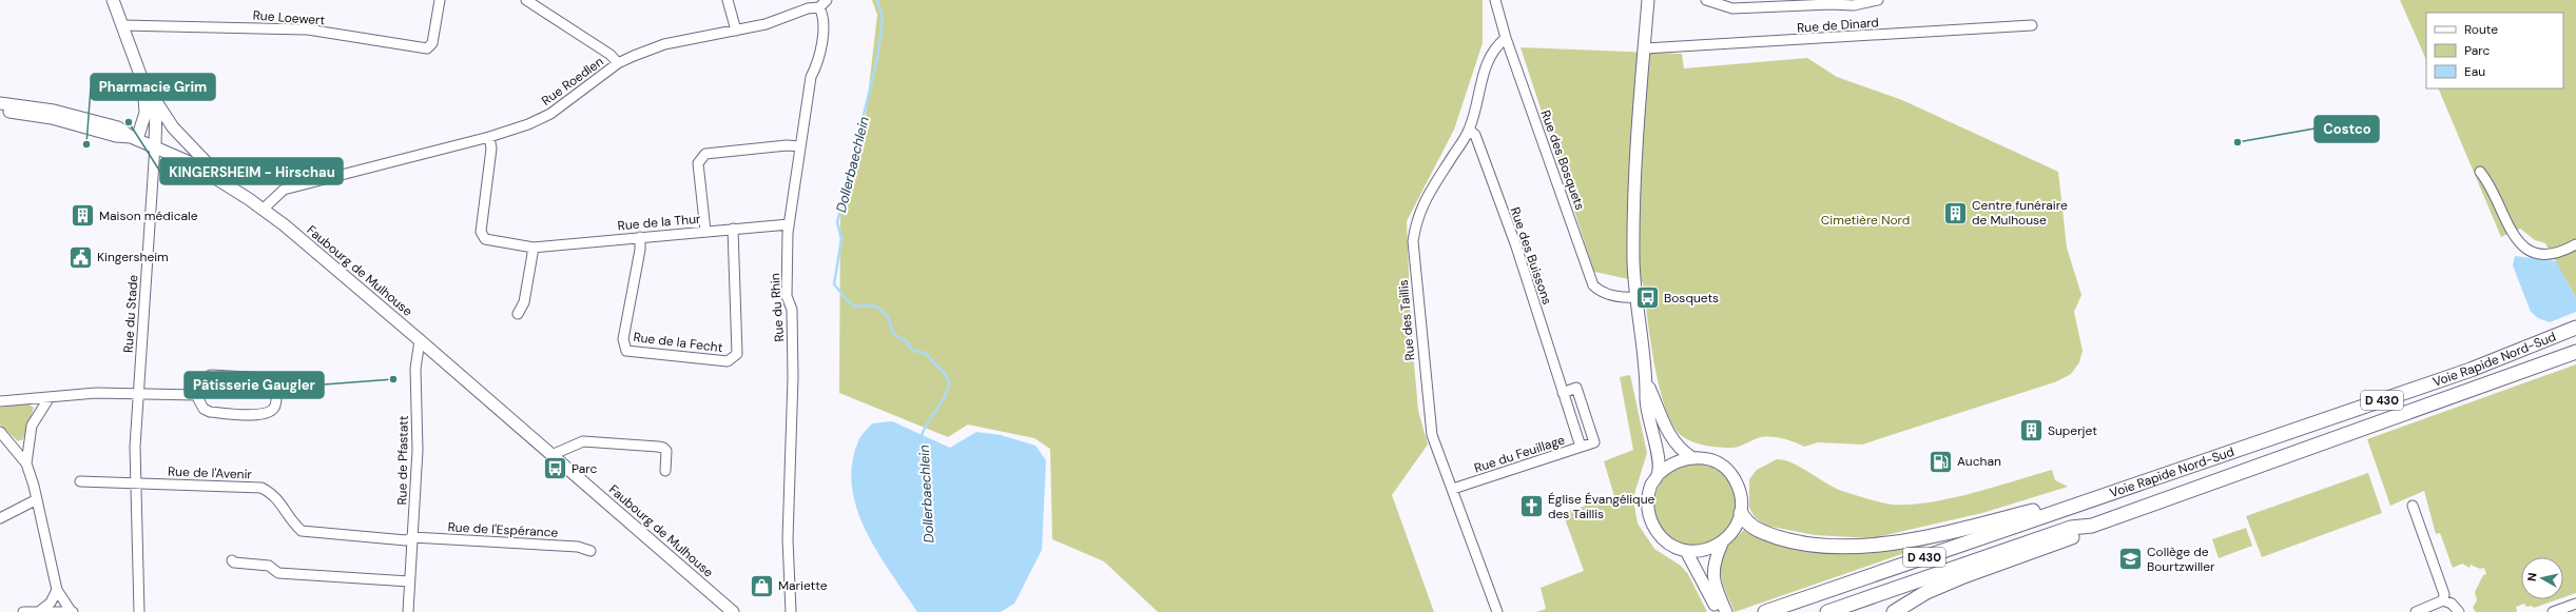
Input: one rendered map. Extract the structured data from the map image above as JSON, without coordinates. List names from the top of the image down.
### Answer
{
  "streets": {
    "highway": ["Voie Rapide Nord-Sud", "D 430"],
    "main road": ["Faubourg de Mulhouse"],
    "street": [
      "Rue Loewert",
      "Rue de Dinard",
      "Rue Roedlen",
      "Rue des Bosquets",
      "Rue de la Thur",
      "Rue des Buissons",
      "Rue du Rhin",
      "Rue du Stade",
      "Rue des Taillis",
      "Rue de la Fecht",
      "Rue du Feuillage",
      "Rue de Pfastatt",
      "Rue de l'Avenir",
      "Rue de l'Espérance"
    ]
  },
  "crossings": [
    ["Rue Roedlen", "Rue de la Thur"],
    ["Rue Roedlen", "Faubourg de Mulhouse"],
    ["Rue Roedlen", "Rue du Rhin"],
    ["Rue des Bosquets", "Rue des Taillis"],
    ["Rue de la Thur", "Rue du Rhin"],
    ["Rue de la Thur", "Rue de la Fecht"],
    ["Rue des Buissons", "Rue des Taillis"],
    ["Rue des Buissons", "Rue du Feuillage"],
    ["Faubourg de Mulhouse", "Rue du Stade"],
    ["Faubourg de Mulhouse", "Rue de Pfastatt"],
    ["Rue du Stade", "Rue de l'Avenir"],
    ["Rue des Taillis", "Rue du Feuillage"],
    ["Rue de Pfastatt", "Rue de l'Avenir"],
    ["Rue de Pfastatt", "Rue de l'Espérance"],
    ["Rue de l'Avenir", "Rue de l'Espérance"]
  ],
  "water": ["Dollerbaechlein"],
  "parks": ["Cimetière Nord"],
  "places": {
    "other": [
      "KINGERSHEIM - Hirschau",
      "Costco",
      "Pharmacie Grim",
      "Pâtisserie Gaugler"
    ],
    "building": ["Centre funéraire de Mulhouse", "Maison médicale", "Superjet"],
    "public building": ["Kingersheim"],
    "bus stop": ["Bosquets", "Parc"],
    "fuel station": ["Auchan"],
    "church": ["Église Évangélique des Taillis"],
    "school or university": ["Collège de Bourtzwiller"],
    "shop": ["Mariette"]
  },
  "legend": ["Route", "Parc", "Eau"],
  "north": "left"
}
